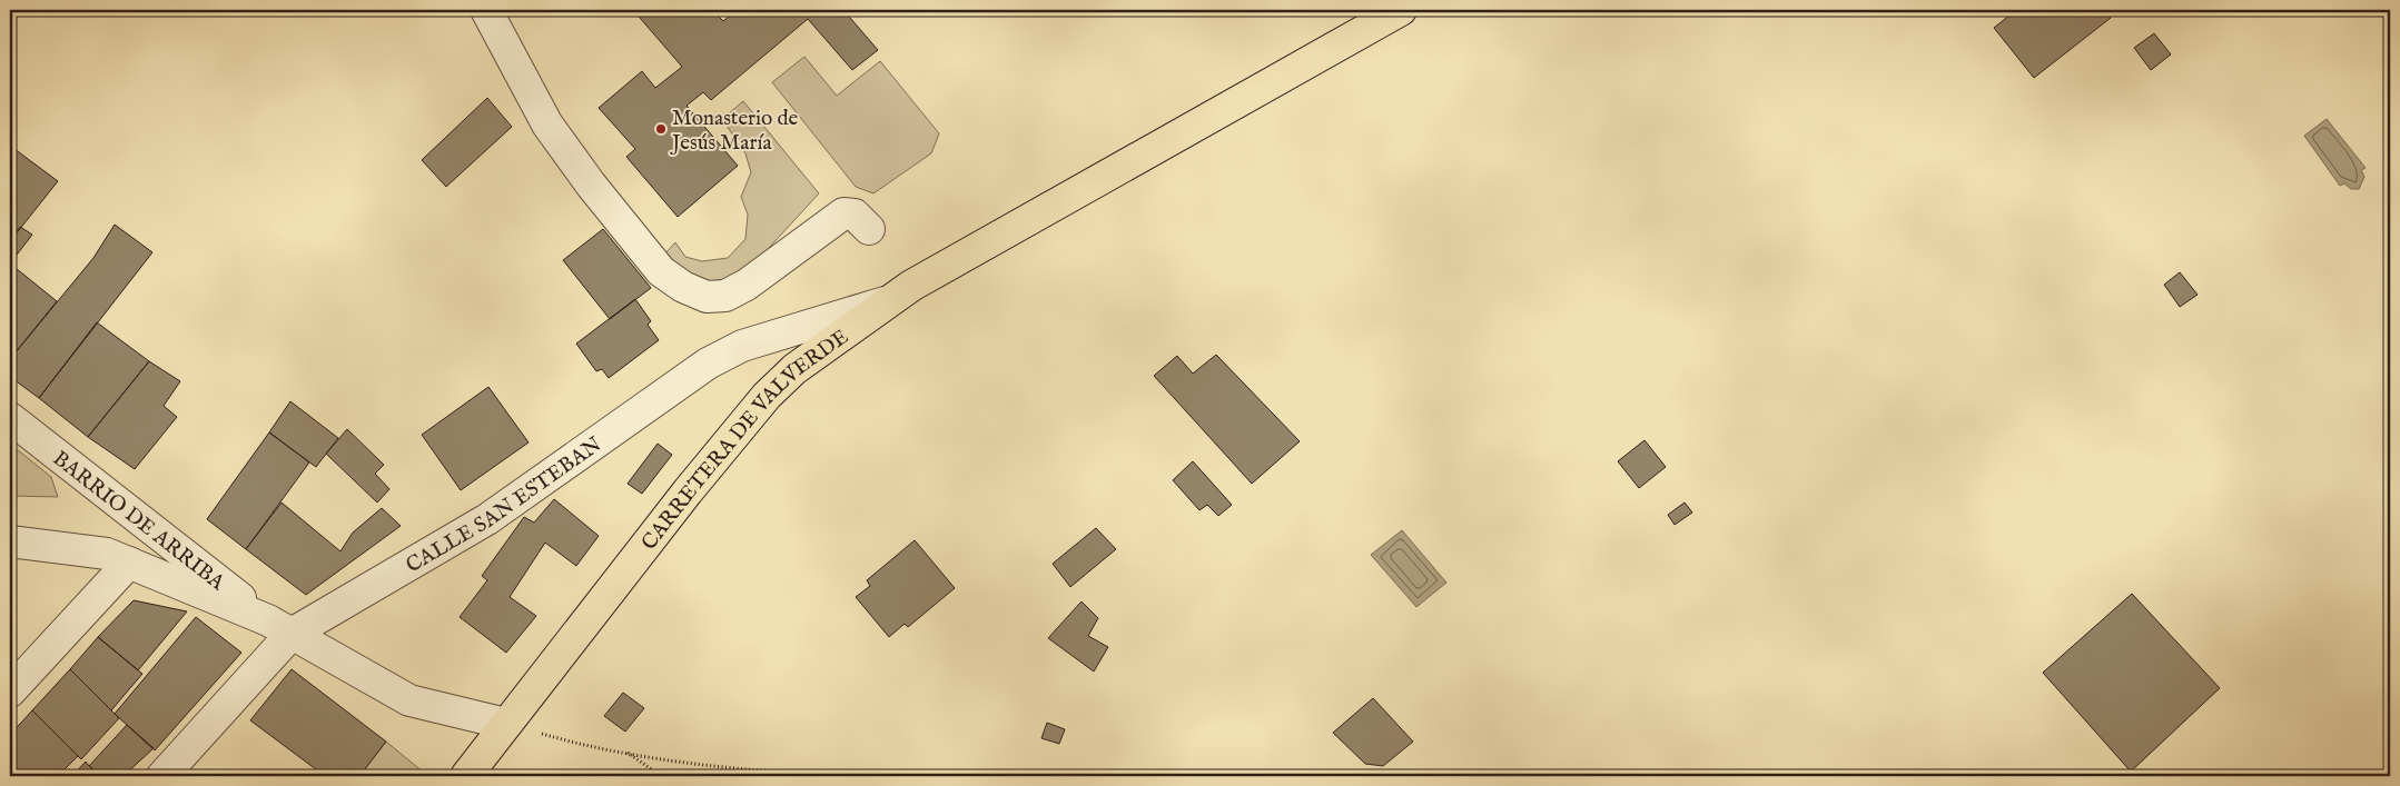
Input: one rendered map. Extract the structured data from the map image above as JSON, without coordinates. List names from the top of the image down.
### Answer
{
  "streets": {
    "main road": ["CARRETERA DE VALVERDE"],
    "street": ["CALLE SAN ESTEBAN", "BARRIO DE ARRIBA"]
  },
  "crossings": [
    ["CARRETERA DE VALVERDE", "CALLE SAN ESTEBAN"],
    ["CARRETERA DE VALVERDE", "BARRIO DE ARRIBA"],
    ["CALLE SAN ESTEBAN", "BARRIO DE ARRIBA"]
  ],
  "places": ["Monasterio de Jesús María"]
}
